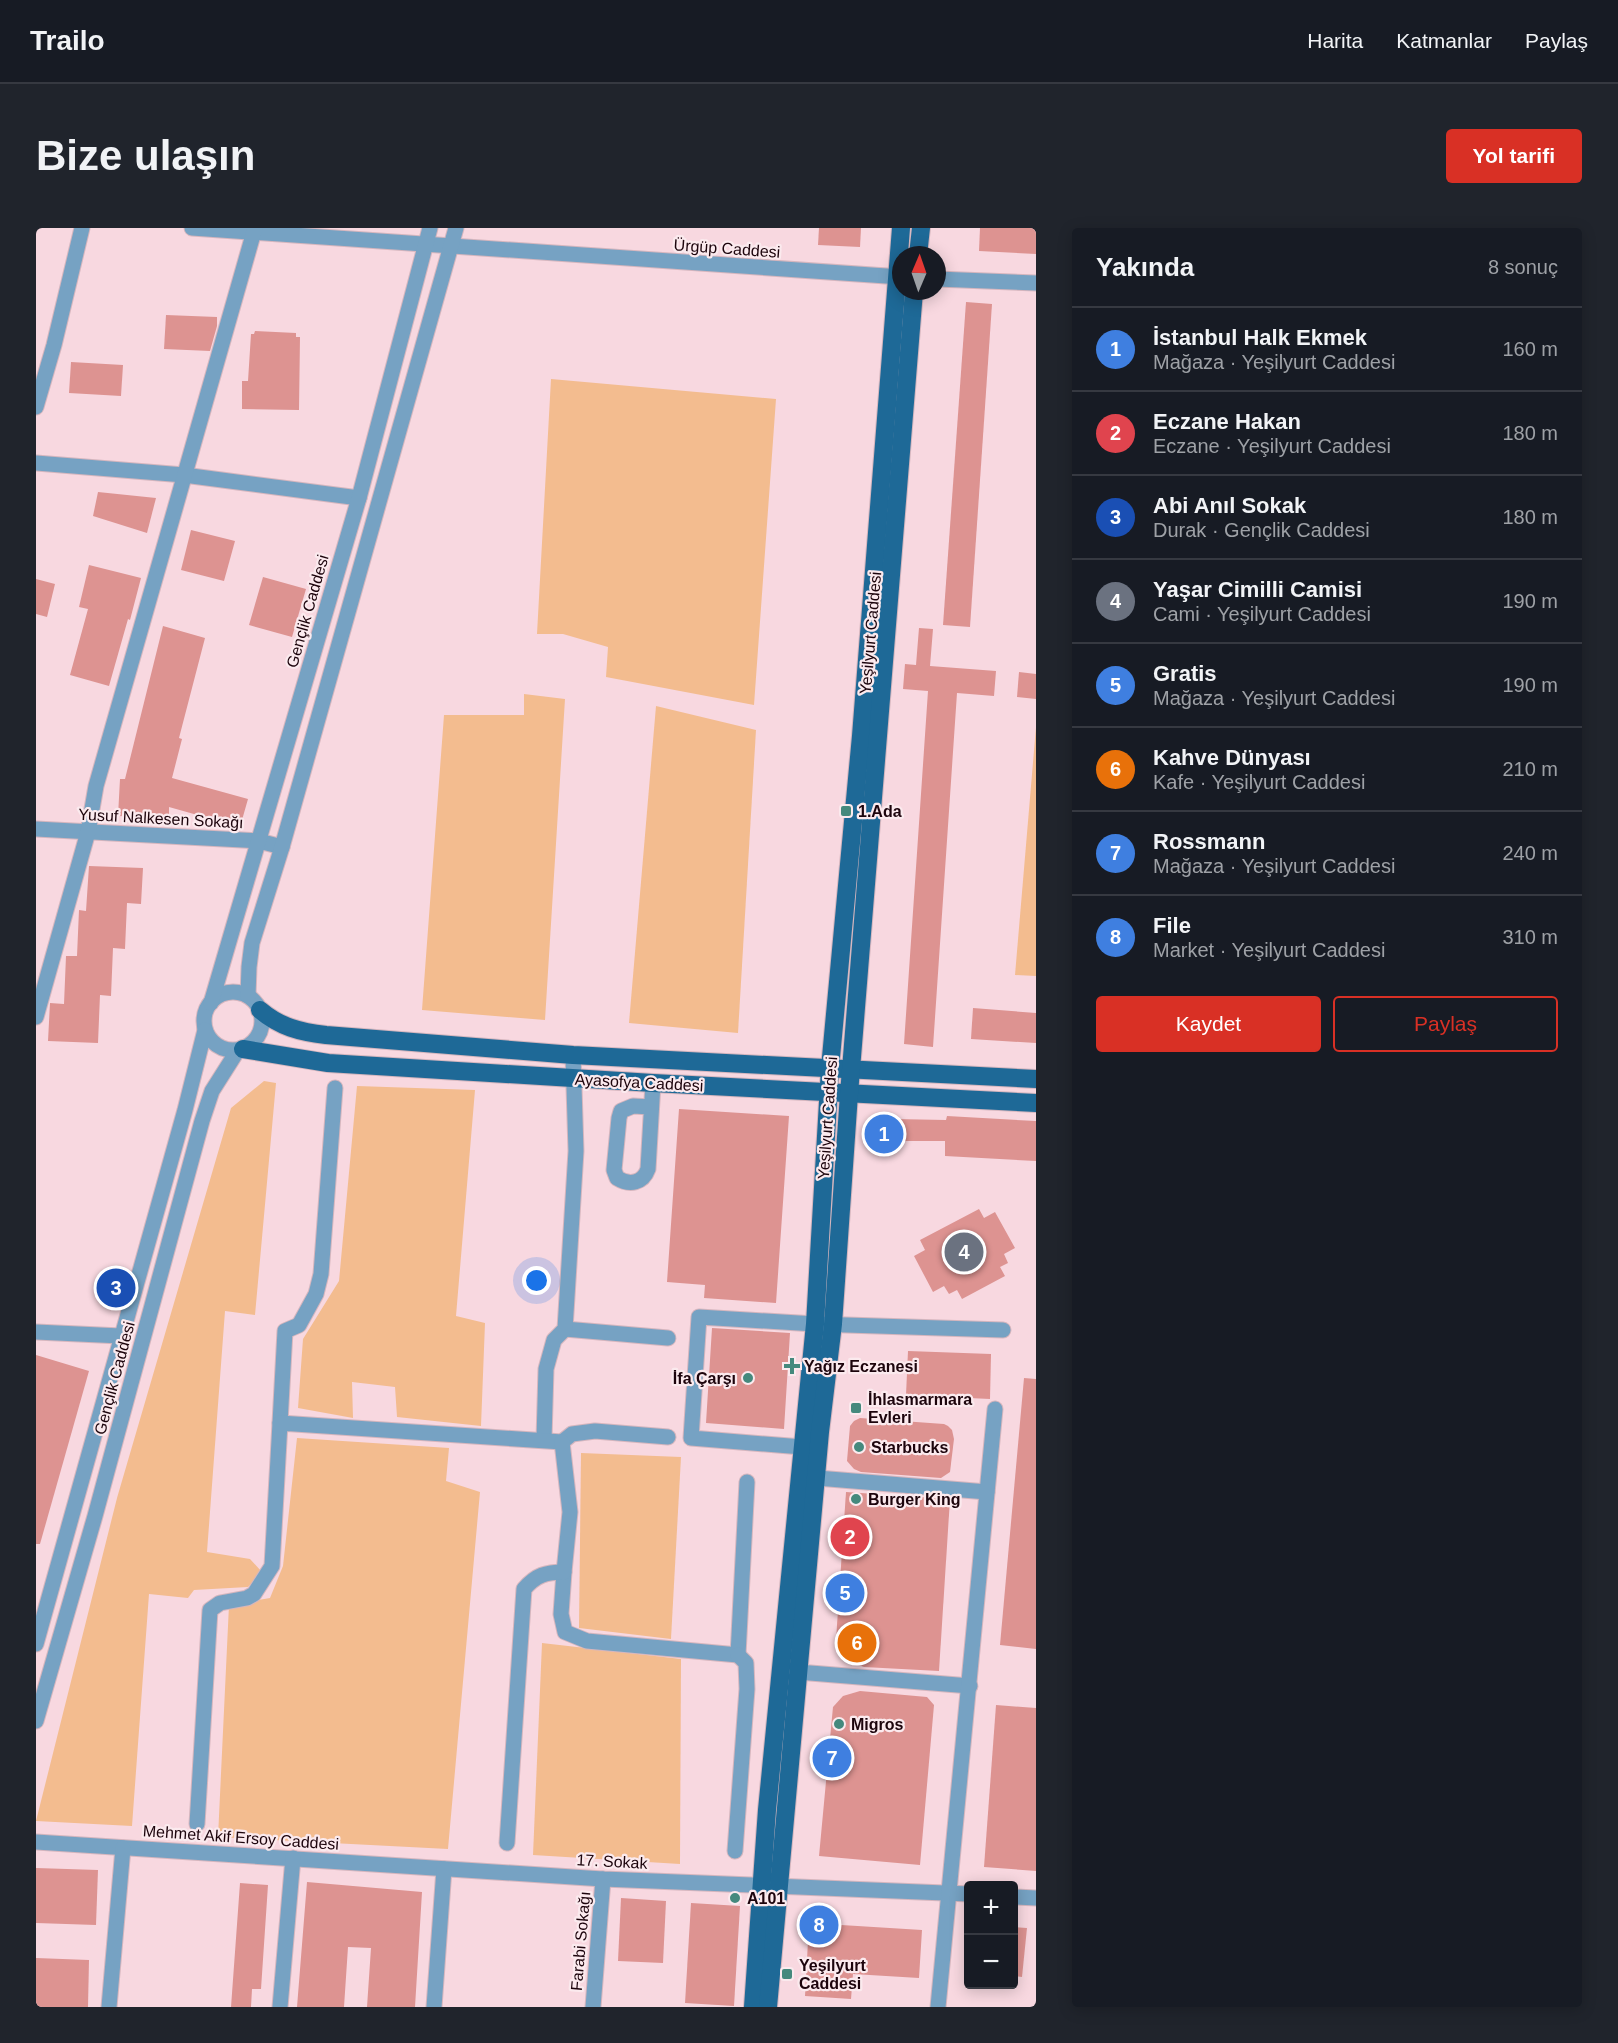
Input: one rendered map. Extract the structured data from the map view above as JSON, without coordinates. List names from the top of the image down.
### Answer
{
  "streets": {
    "main road": ["Yeşilyurt Caddesi", "Ayasofya Caddesi"],
    "street": [
      "Ürgüp Caddesi",
      "Gençlik Caddesi",
      "Yusuf Nalkesen Sokağı",
      "Mehmet Akif Ersoy Caddesi",
      "17. Sokak",
      "Farabi Sokağı"
    ]
  },
  "crossings": [
    ["Ürgüp Caddesi", "Gençlik Caddesi"],
    ["Gençlik Caddesi", "Yusuf Nalkesen Sokağı"],
    ["Gençlik Caddesi", "Ayasofya Caddesi"],
    ["Yeşilyurt Caddesi", "Ayasofya Caddesi"],
    ["Yeşilyurt Caddesi", "17. Sokak"],
    ["Mehmet Akif Ersoy Caddesi", "17. Sokak"],
    ["17. Sokak", "Farabi Sokağı"]
  ],
  "places": {
    "transit": ["1.Ada", "İhlasmarmara Evleri", "Yeşilyurt Caddesi"],
    "health": ["Yağız Eczanesi"],
    "other": [
      "İfa Çarşı",
      "Starbucks",
      "Burger King",
      "Migros",
      "A101"
    ]
  },
  "north": "top",
  "page": {
    "header": "Trailo",
    "nav": ["Harita", "Katmanlar", "Paylaş"],
    "buttons": [
      "Yol tarifi",
      ["Kaydet", "Paylaş"]
    ],
    "title": "Bize ulaşın",
    "heading": ["Yakında", "8 sonuç"],
    "list": [
      {
        "mark": "1",
        "name": "İstanbul Halk Ekmek",
        "note": "Mağaza · Yeşilyurt Caddesi",
        "value": "160 m"
      },
      {
        "mark": "2",
        "name": "Eczane Hakan",
        "note": "Eczane · Yeşilyurt Caddesi",
        "value": "180 m"
      },
      {
        "mark": "3",
        "name": "Abi Anıl Sokak",
        "note": "Durak · Gençlik Caddesi",
        "value": "180 m"
      },
      {
        "mark": "4",
        "name": "Yaşar Cimilli Camisi",
        "note": "Cami · Yeşilyurt Caddesi",
        "value": "190 m"
      },
      {
        "mark": "5",
        "name": "Gratis",
        "note": "Mağaza · Yeşilyurt Caddesi",
        "value": "190 m"
      },
      {
        "mark": "6",
        "name": "Kahve Dünyası",
        "note": "Kafe · Yeşilyurt Caddesi",
        "value": "210 m"
      },
      {
        "mark": "7",
        "name": "Rossmann",
        "note": "Mağaza · Yeşilyurt Caddesi",
        "value": "240 m"
      },
      {
        "mark": "8",
        "name": "File",
        "note": "Market · Yeşilyurt Caddesi",
        "value": "310 m"
      }
    ],
    "pins": [
      "1",
      "4",
      "3",
      "2",
      "5",
      "6",
      "7",
      "8"
    ],
    "map_buttons": ["+", "−"]
  }
}
